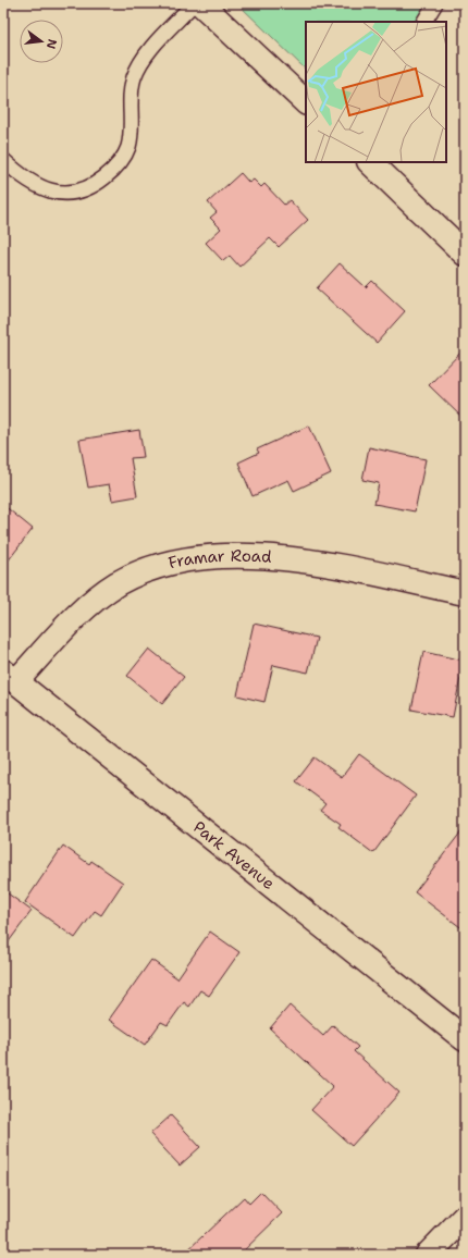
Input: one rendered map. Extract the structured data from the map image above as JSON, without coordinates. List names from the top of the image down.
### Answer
{
  "streets": {
    "street": ["Framar Road", "Park Avenue"]
  },
  "crossings": [
    ["Framar Road", "Park Avenue"]
  ],
  "north": "right"
}
